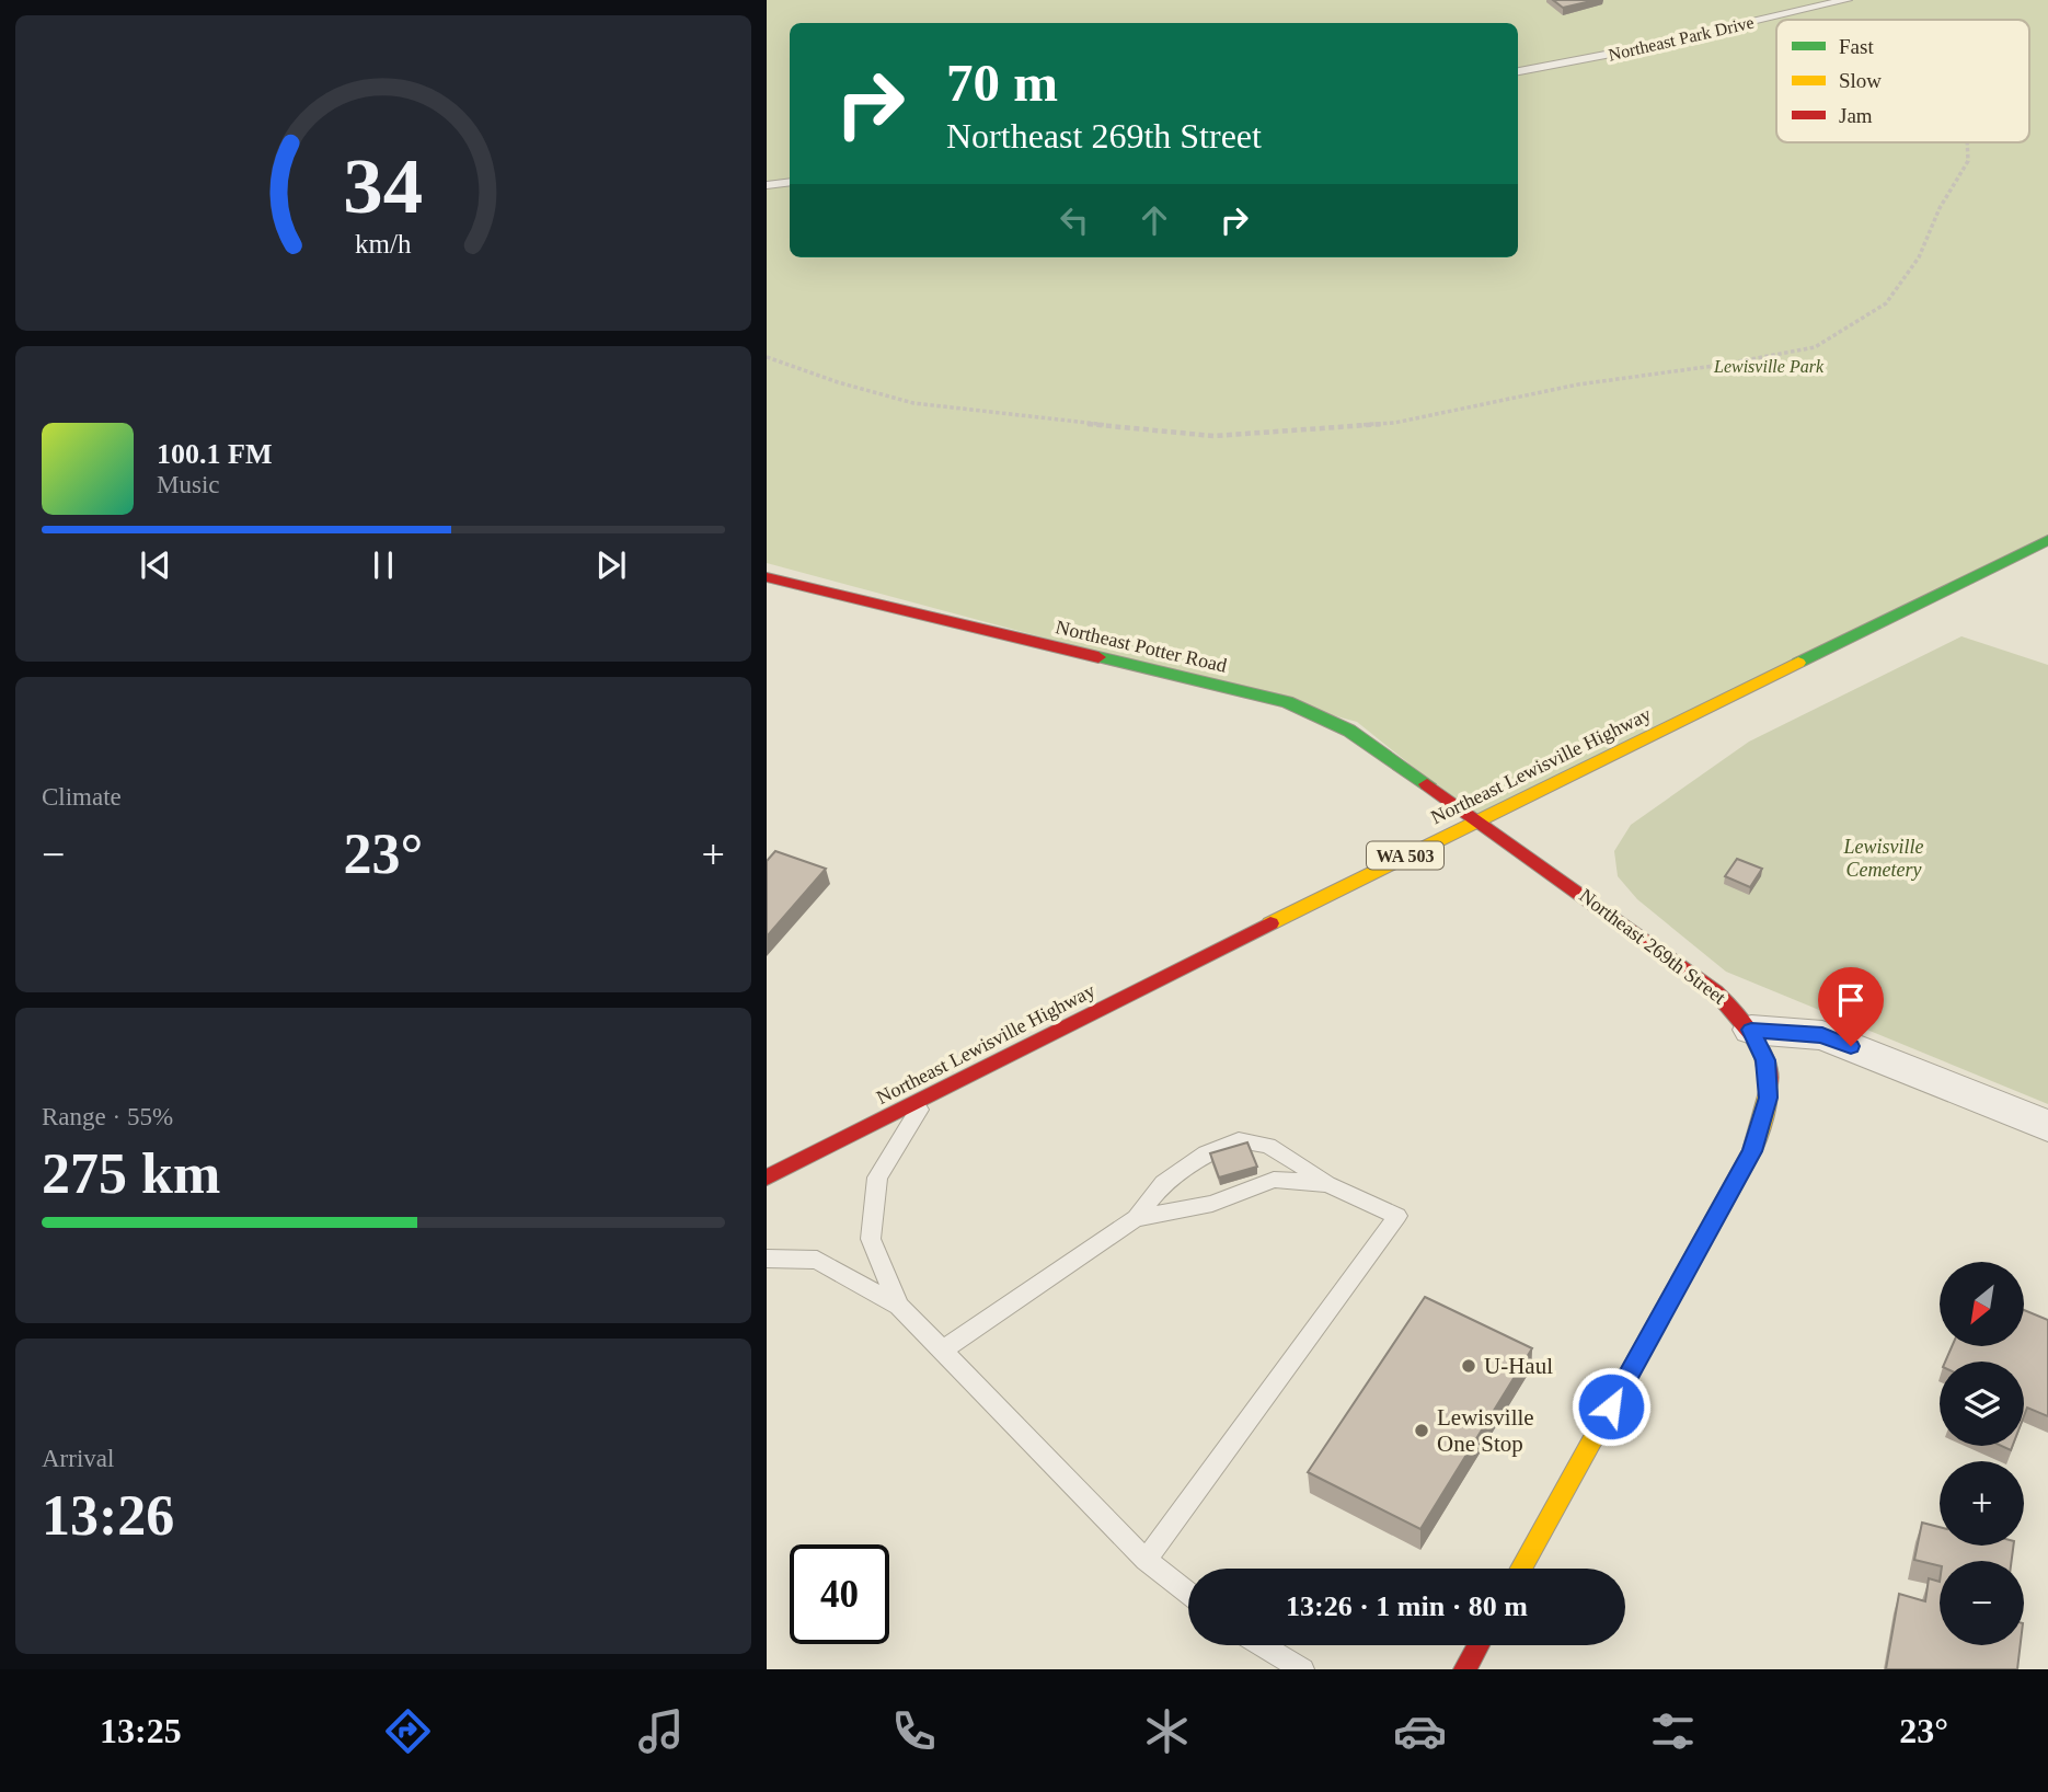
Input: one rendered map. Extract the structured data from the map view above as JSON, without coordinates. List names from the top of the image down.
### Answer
{
  "streets": {
    "street": [
      "Northeast Potter Road",
      "Northeast Lewisville Highway",
      "WA 503",
      "Northeast 269th Street"
    ],
    "lane": ["Northeast Park Drive"]
  },
  "crossings": [
    ["Northeast Potter Road", "Northeast Lewisville Highway"],
    ["Northeast Potter Road", "Northeast 269th Street"],
    ["Northeast Lewisville Highway", "Northeast 269th Street"]
  ],
  "parks": ["Lewisville Park", "Lewisville Cemetery"],
  "places": ["U-Haul", "Lewisville One Stop"],
  "legend": ["Fast", "Slow", "Jam"],
  "north": "bottom left",
  "page": {
    "turn": ["70 m", "Northeast 269th Street"],
    "song": ["100.1 FM", "Music"],
    "tile": [
      "Climate",
      ["Range · 55%", "275 km"],
      ["Arrival", "13:26"]
    ],
    "heat": ["−", "23°", "+"],
    "map_buttons": ["+", "−"],
    "limit": "40",
    "trip": "13:26 · 1 min · 80 m",
    "tabs": ["13:25", "23°"],
    "gauge": ["34", "km/h"]
  }
}
